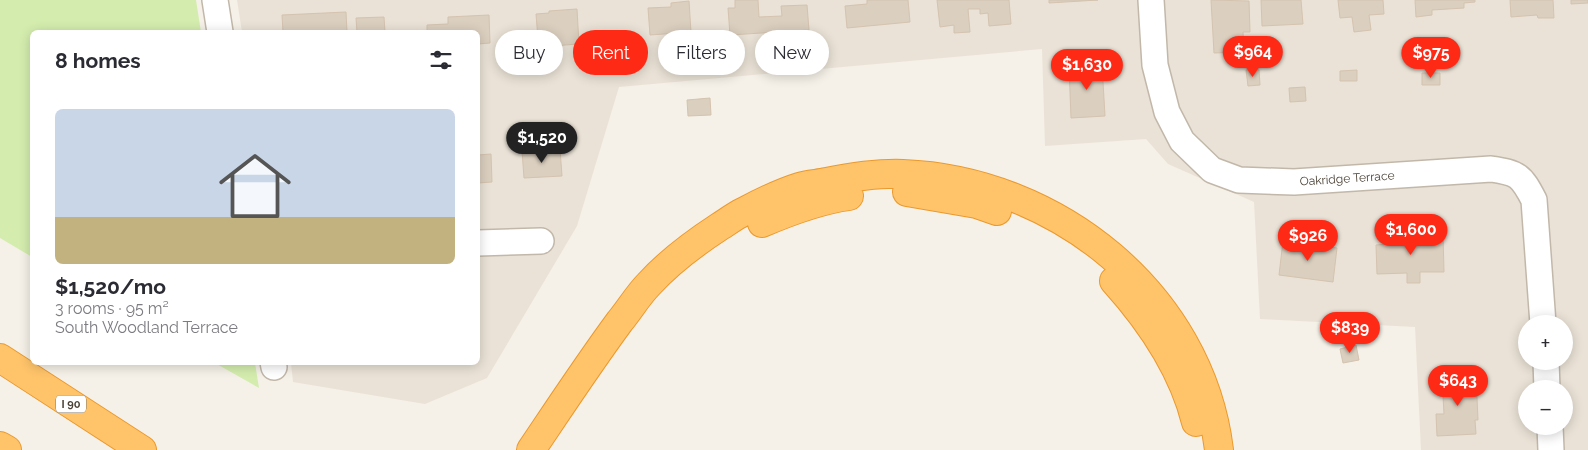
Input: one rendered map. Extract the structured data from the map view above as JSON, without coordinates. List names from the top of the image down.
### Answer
{
  "streets": {
    "highway": ["I 90"],
    "street": ["Oakridge Terrace"]
  },
  "page": {
    "chip": [
      "Buy",
      "Rent",
      "Filters",
      "New"
    ],
    "heading": "8 homes",
    "price": [
      "$964",
      "$975",
      "$1,630",
      "$1,520",
      "$1,600",
      "$926",
      "$839",
      "$643"
    ],
    "list": [
      {
        "name": "$1,520/mo",
        "note": "3 rooms · 95 m² · South Woodland Terrace"
      }
    ],
    "map_buttons": ["+", "−"]
  }
}
